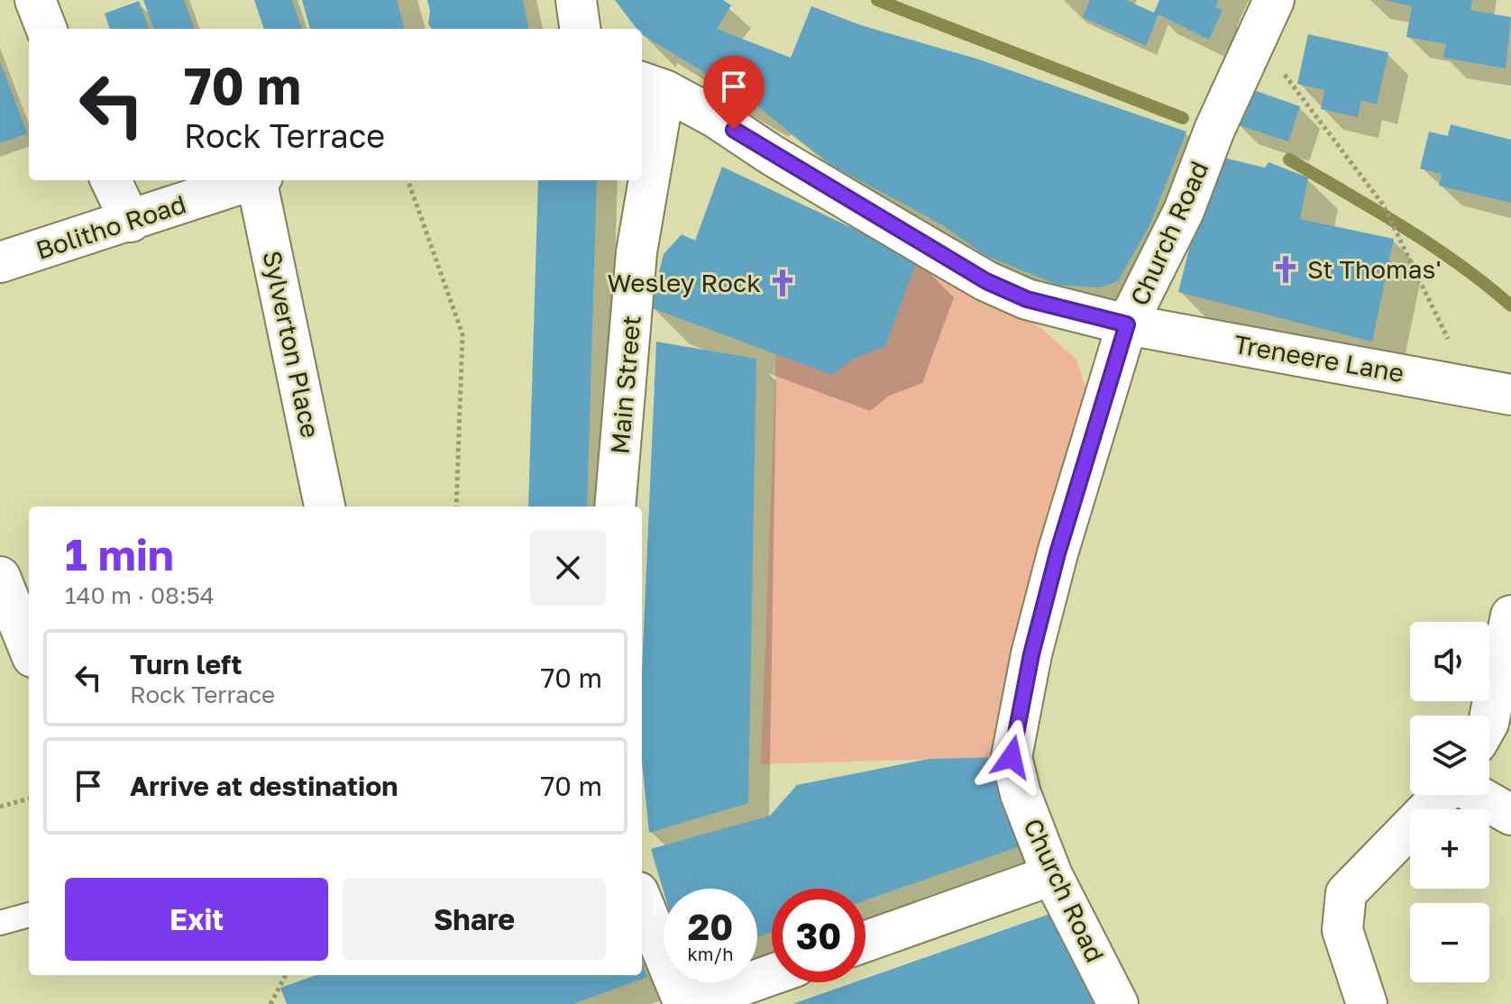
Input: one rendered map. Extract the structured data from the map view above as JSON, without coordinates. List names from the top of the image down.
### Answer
{
  "streets": {
    "street": [
      "Bolitho Road",
      "Church Road",
      "Sylverton Place",
      "Treneere Lane",
      "Main Street"
    ]
  },
  "crossings": [
    ["Church Road", "Treneere Lane"],
    ["Treneere Lane", "Main Street"]
  ],
  "places": {
    "church": ["St Thomas'", "Wesley Rock"]
  },
  "page": {
    "turn": ["70 m", "Rock Terrace"],
    "heading": ["1 min", "140 m · 08:54"],
    "map_buttons": ["+", "−"],
    "list": [
      {
        "name": "Turn left",
        "note": "Rock Terrace",
        "value": "70 m"
      },
      {
        "name": "Arrive at destination",
        "value": "70 m"
      }
    ],
    "buttons": ["Exit", "Share"],
    "speed": "20 km/h",
    "limit": "30"
  }
}
